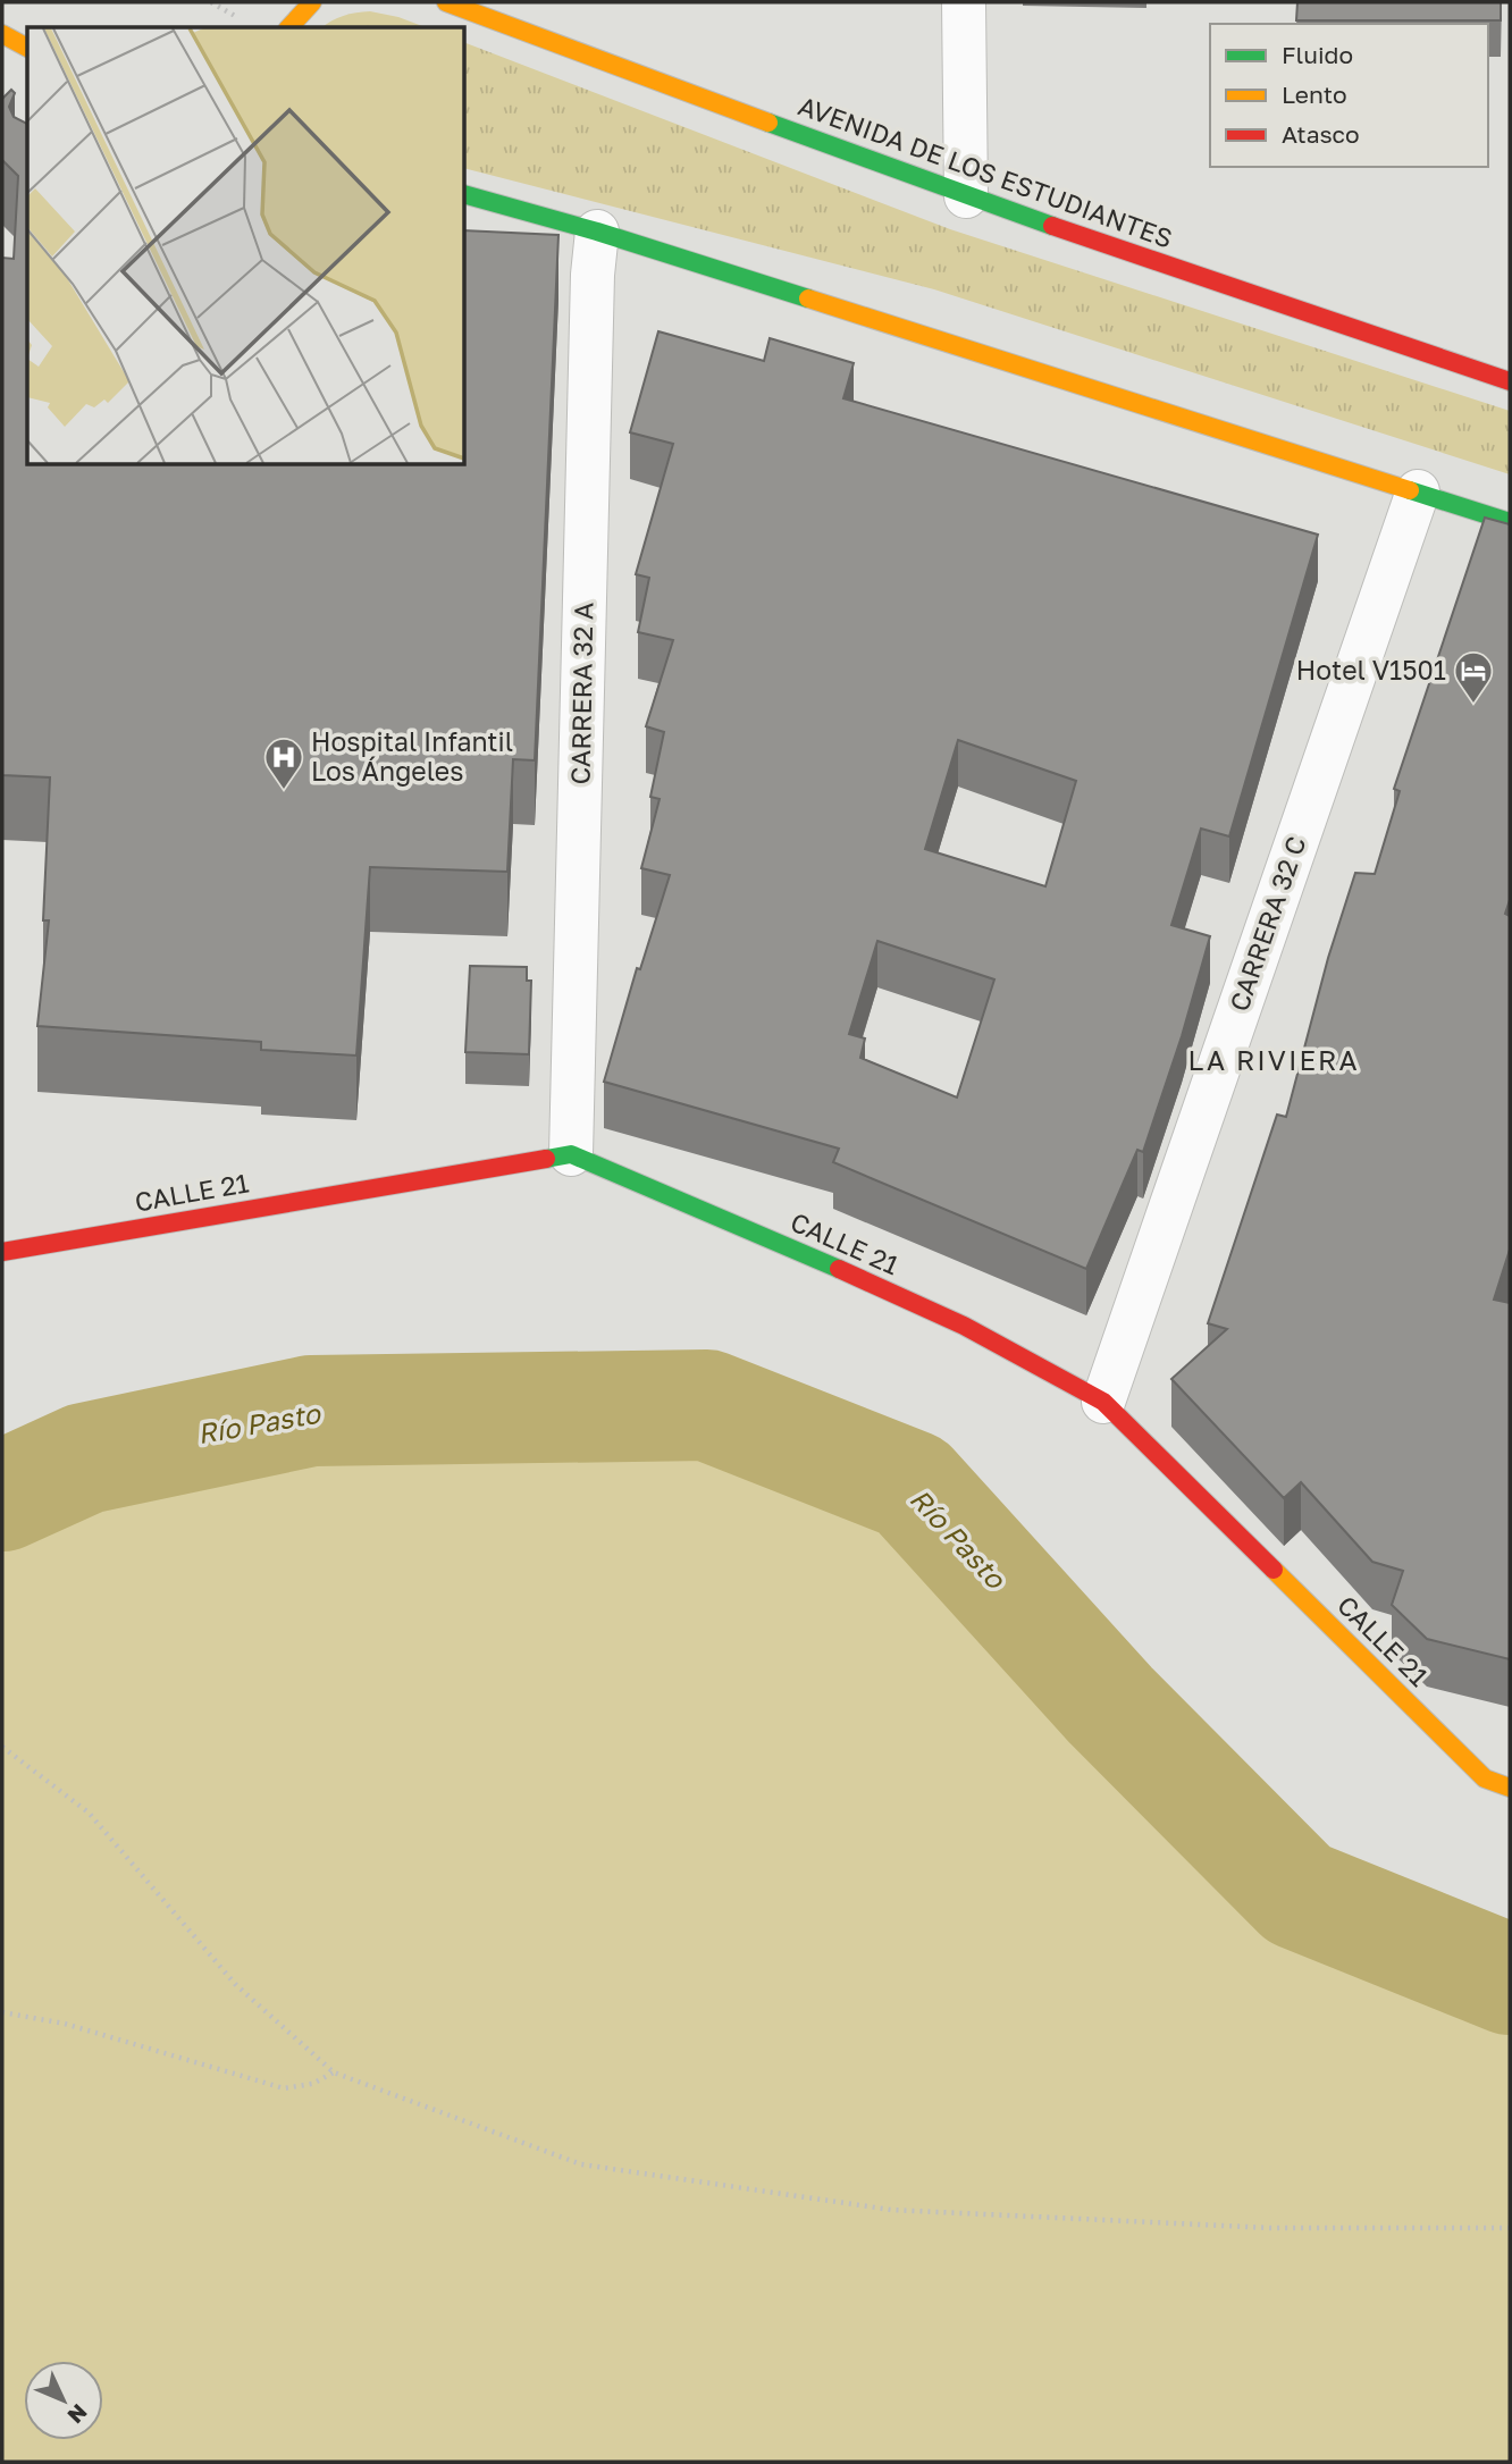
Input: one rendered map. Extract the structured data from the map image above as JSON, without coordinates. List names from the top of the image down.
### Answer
{
  "streets": {
    "main road": ["AVENIDA DE LOS ESTUDIANTES", "CALLE 21"],
    "street": ["CARRERA 32 A", "CARRERA 32 C"]
  },
  "crossings": [
    ["CARRERA 32 A", "CALLE 21"],
    ["CARRERA 32 C", "CALLE 21"]
  ],
  "districts": ["LA RIVIERA"],
  "water": ["Río Pasto"],
  "places": {
    "hotel": ["Hotel V1501"],
    "hospital": ["Hospital Infantil Los Ángeles"]
  },
  "legend": ["Fluido", "Lento", "Atasco"],
  "north": "bottom right"
}
